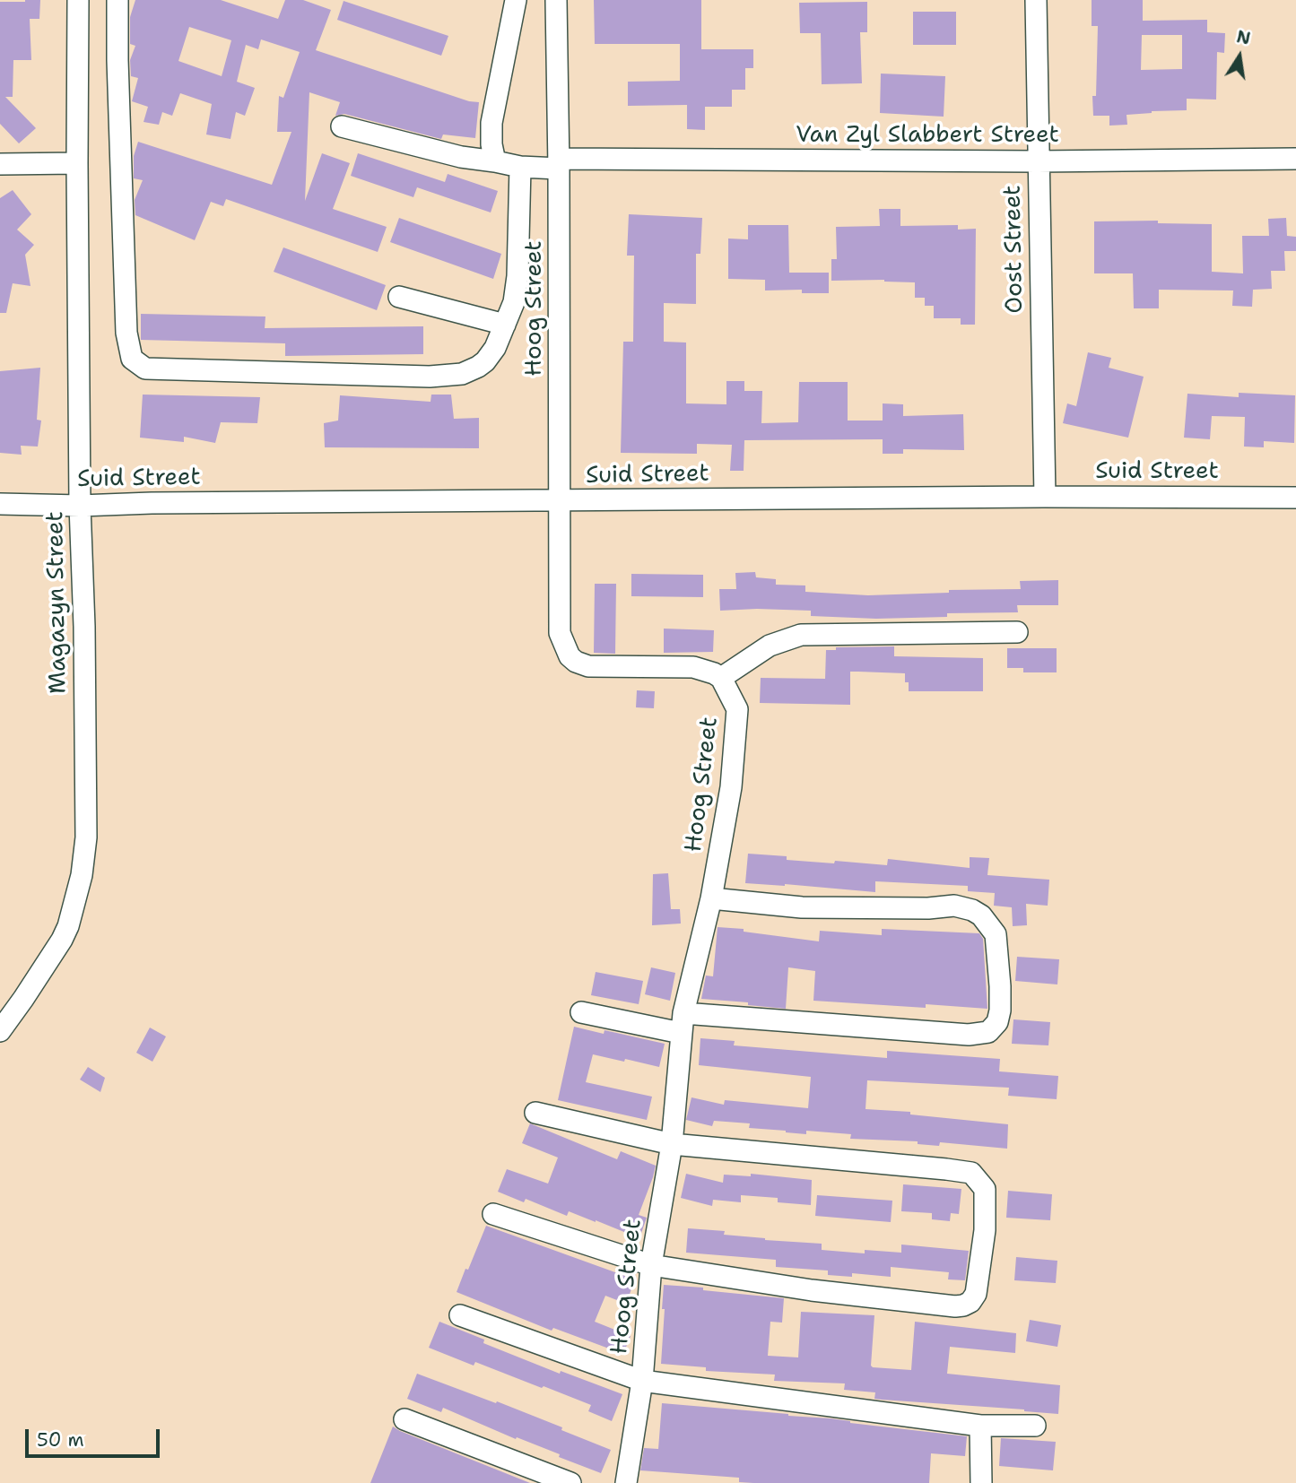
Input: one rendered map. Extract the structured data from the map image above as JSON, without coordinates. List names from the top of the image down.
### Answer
{
  "streets": {
    "street": [
      "Van Zyl Slabbert Street",
      "Oost Street",
      "Hoog Street",
      "Suid Street",
      "Magazyn Street"
    ]
  },
  "crossings": [
    ["Van Zyl Slabbert Street", "Oost Street"],
    ["Van Zyl Slabbert Street", "Hoog Street"],
    ["Oost Street", "Suid Street"],
    ["Hoog Street", "Suid Street"],
    ["Suid Street", "Magazyn Street"]
  ],
  "scale_bar": "50 m",
  "north": "top"
}
